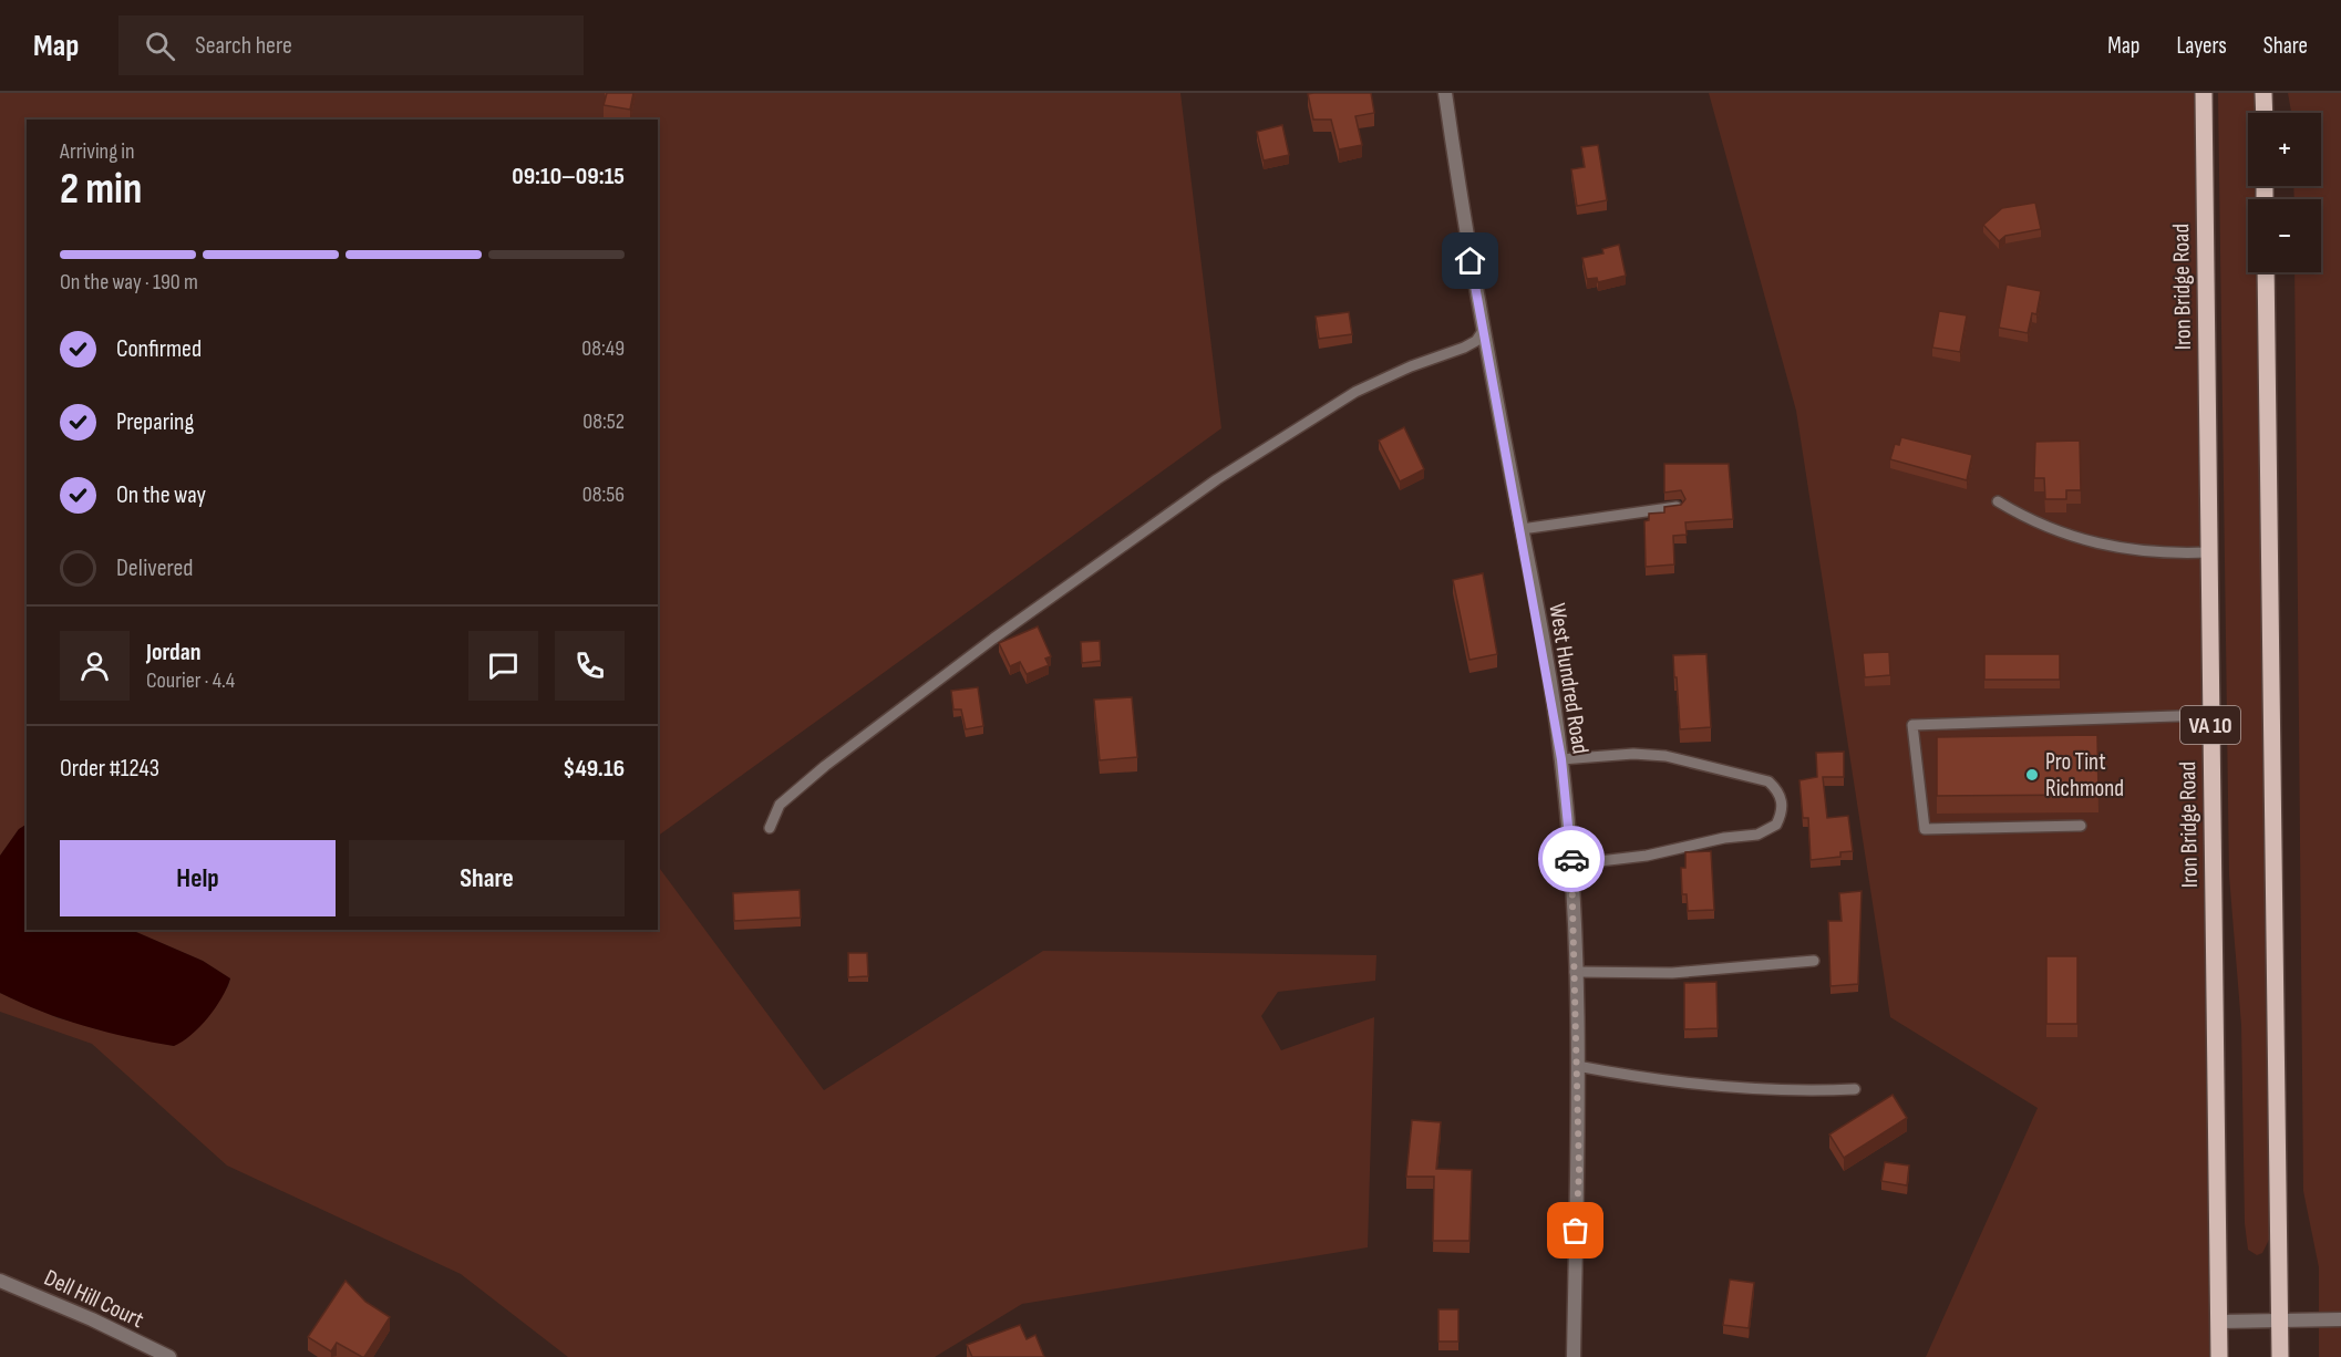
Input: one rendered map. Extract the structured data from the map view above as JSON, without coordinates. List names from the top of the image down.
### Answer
{
  "streets": {
    "main road": ["Iron Bridge Road", "VA 10"],
    "street": ["West Hundred Road", "Dell Hill Court"]
  },
  "places": ["Pro Tint Richmond"],
  "page": {
    "header": "Map",
    "search": "Search here",
    "nav": ["Map", "Layers", "Share"],
    "map_buttons": ["+", "−"],
    "heading": ["2 min", "Arriving in", "09:10–09:15"],
    "panel": [
      "Jordan",
      "Courier · 4.4",
      "Order #1243",
      "$49.16"
    ],
    "bar": "On the way · 190 m",
    "list": [
      ["Confirmed", "08:49"],
      ["Preparing", "08:52"],
      ["On the way", "08:56"],
      "Delivered"
    ],
    "buttons": ["Help", "Share"]
  }
}
